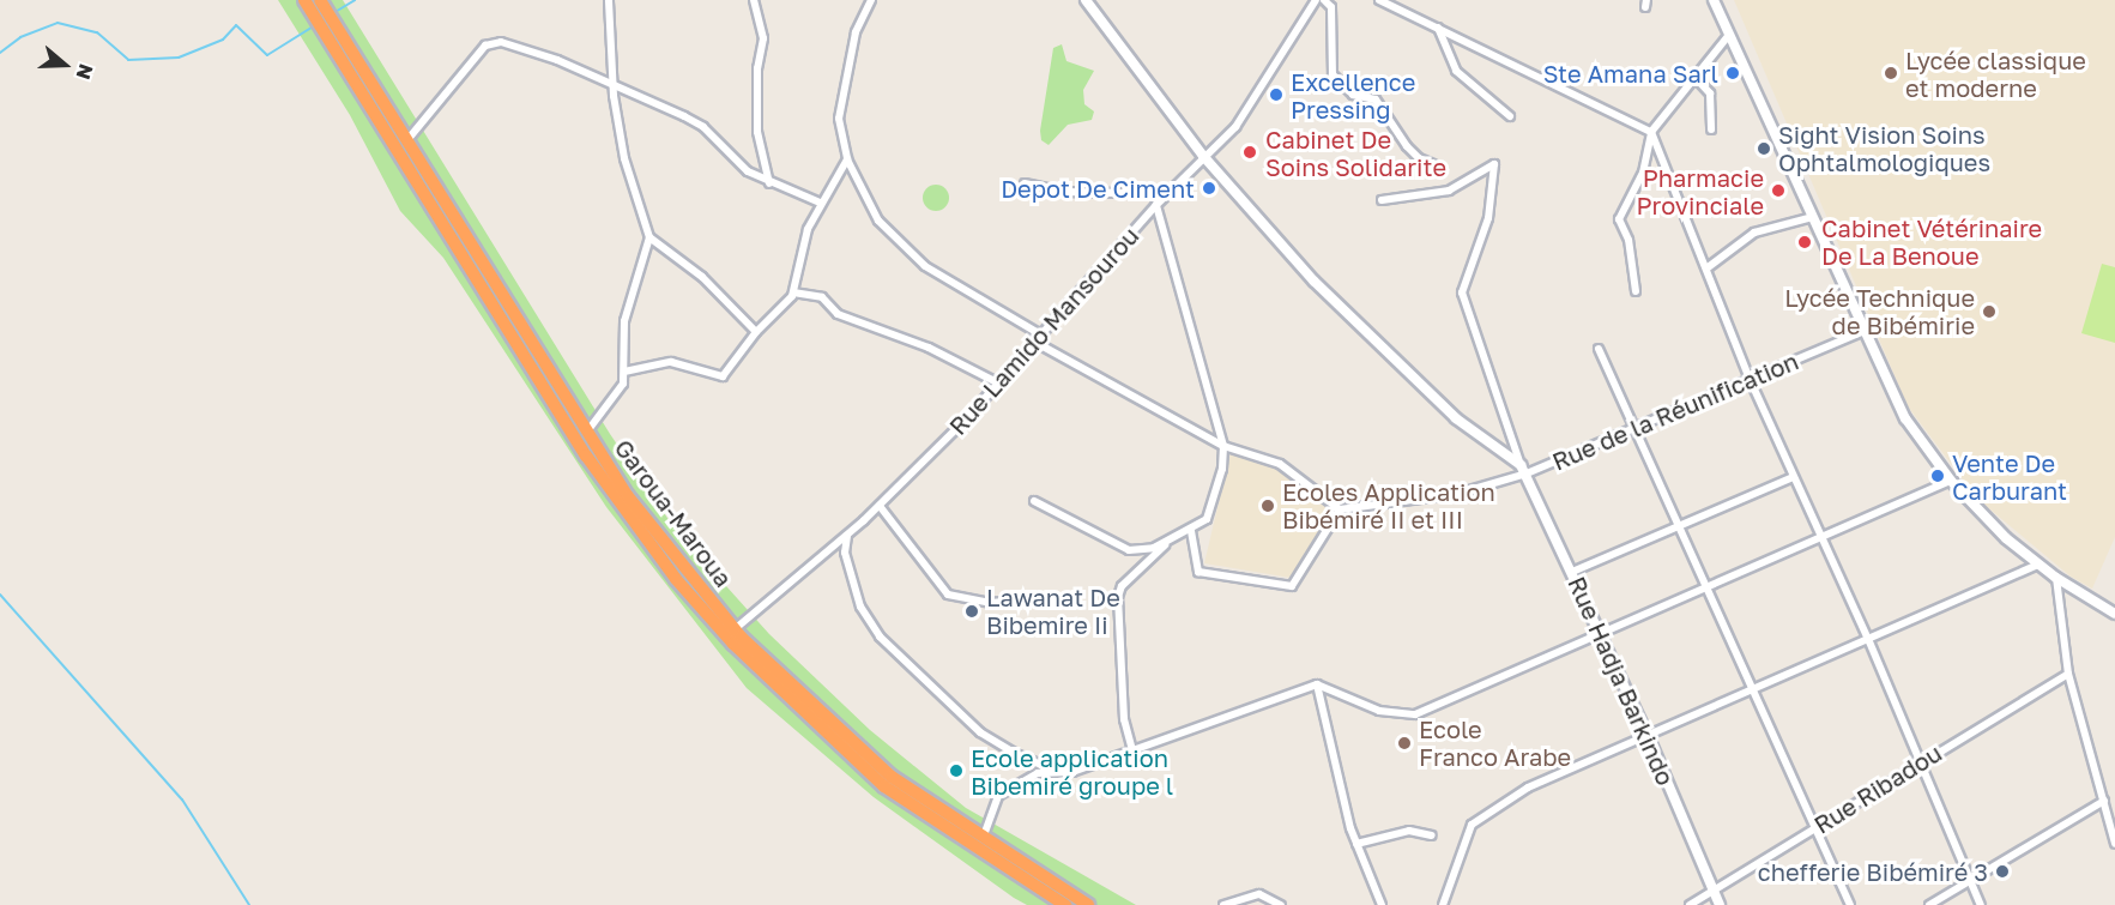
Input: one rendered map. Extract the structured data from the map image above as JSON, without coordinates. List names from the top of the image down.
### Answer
{
  "streets": {
    "highway": ["Garoua-Maroua"],
    "street": [
      "Rue Lamido Mansourou",
      "Rue de la Réunification",
      "Rue Hadja Barkindo",
      "Rue Ribadou"
    ]
  },
  "crossings": [
    ["Rue Lamido Mansourou", "Garoua-Maroua"],
    ["Rue de la Réunification", "Rue Hadja Barkindo"],
    ["Rue Hadja Barkindo", "Rue Ribadou"]
  ],
  "places": [
    "Ste Amana Sarl",
    "Lycée classique et moderne",
    "Excellence Pressing",
    "Sight Vision Soins Ophtalmologiques",
    "Cabinet De Soins Solidarite",
    "Depot De Ciment",
    "Pharmacie Provinciale",
    "Cabinet Vétérinaire De La Benoue",
    "Lycée Technique de Bibémirie",
    "Vente De Carburant",
    "Ecoles Application Bibémiré II et III",
    "Lawanat De Bibemire Ii",
    "Ecole Franco Arabe",
    "Ecole application Bibemiré groupe l",
    "chefferie Bibémiré 3"
  ],
  "north": "right"
}
